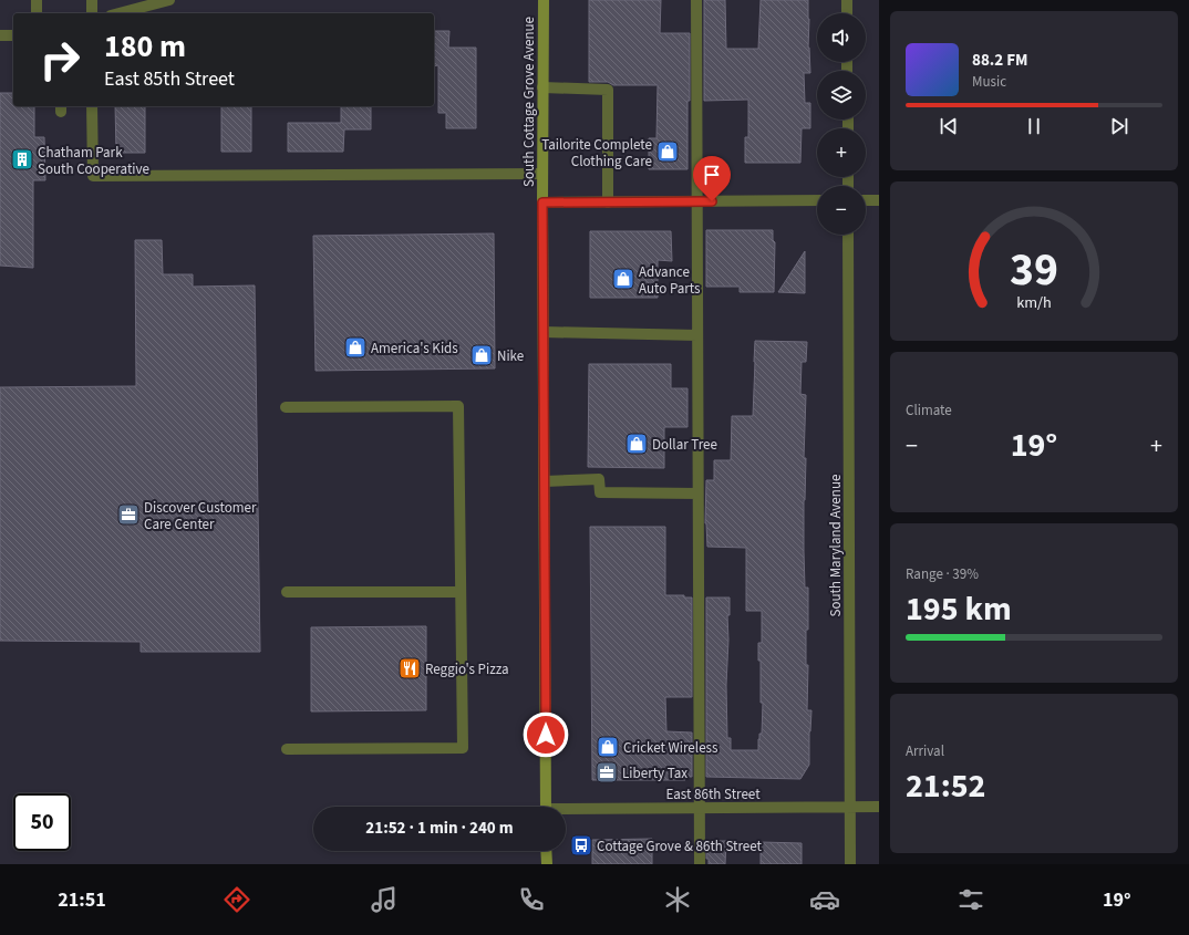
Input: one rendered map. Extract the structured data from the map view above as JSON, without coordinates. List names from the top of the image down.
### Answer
{
  "streets": {
    "main road": ["South Cottage Grove Avenue"],
    "street": ["South Maryland Avenue", "East 86th Street"]
  },
  "crossings": [
    ["South Maryland Avenue", "East 86th Street"]
  ],
  "places": {
    "shop": [
      "Tailorite Complete Clothing Care",
      "Advance Auto Parts",
      "America's Kids",
      "Nike",
      "Dollar Tree",
      "Cricket Wireless"
    ],
    "building": ["Chatham Park South Cooperative"],
    "office": ["Discover Customer Care Center", "Liberty Tax"],
    "restaurant": ["Reggio's Pizza"],
    "bus stop": ["Cottage Grove & 86th Street"]
  },
  "page": {
    "map_buttons": ["+", "−"],
    "turn": ["180 m", "East 85th Street"],
    "song": ["88.2 FM", "Music"],
    "tile": [
      "Climate",
      ["Range · 39%", "195 km"],
      ["Arrival", "21:52"]
    ],
    "heat": ["−", "19°", "+"],
    "limit": "50",
    "trip": "21:52 · 1 min · 240 m",
    "tabs": ["21:51", "19°"],
    "gauge": ["39", "km/h"]
  }
}
